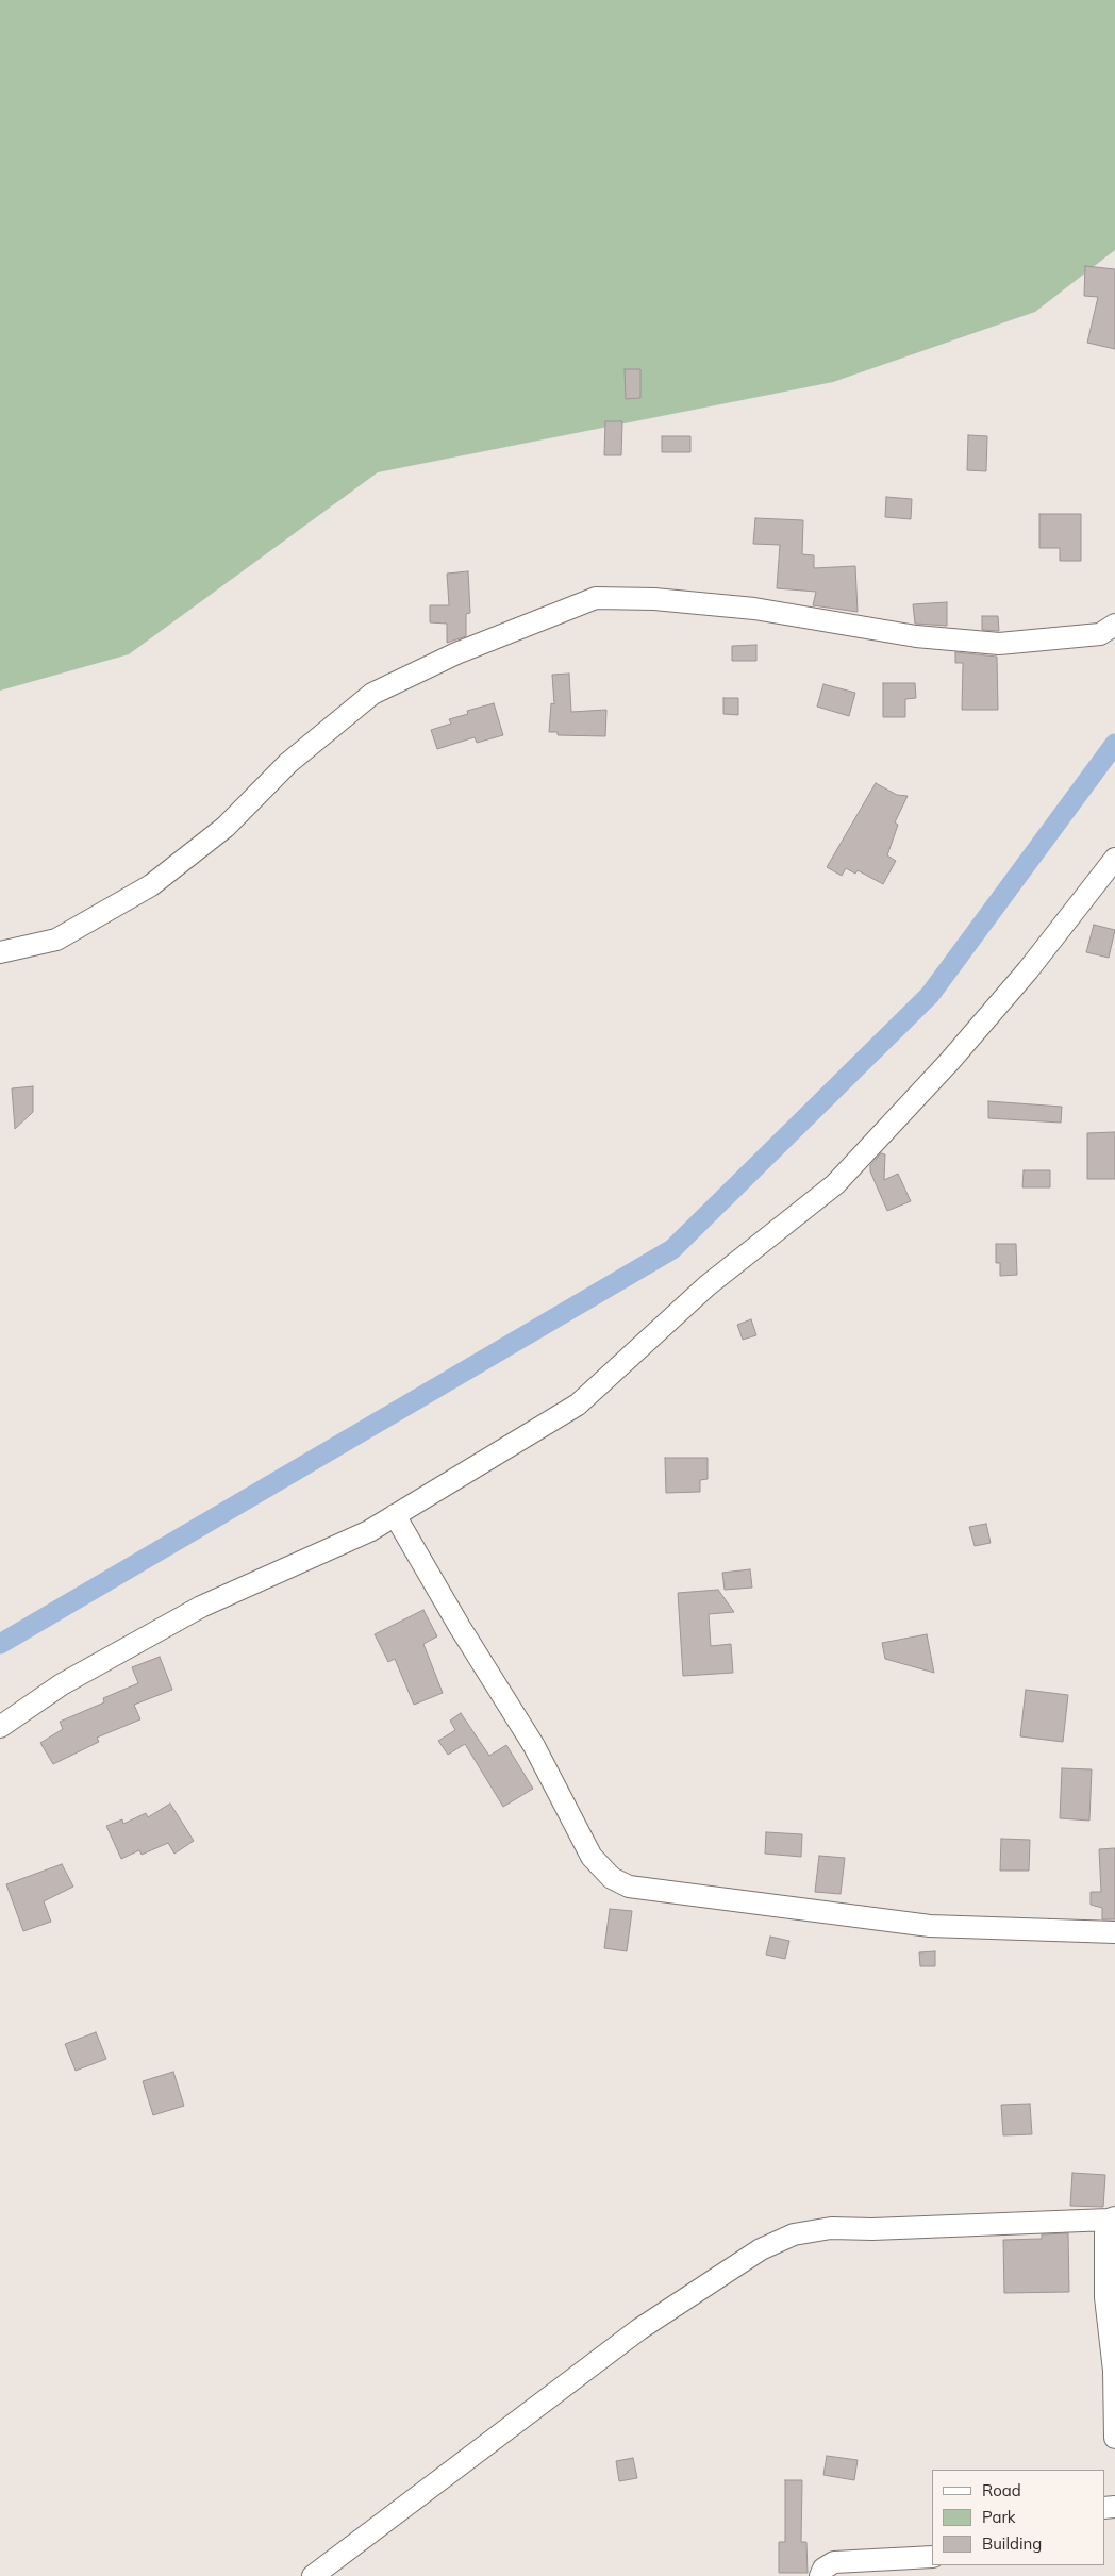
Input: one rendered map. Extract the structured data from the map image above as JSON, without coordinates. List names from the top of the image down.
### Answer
{
  "legend": ["Road", "Park", "Building"]
}
